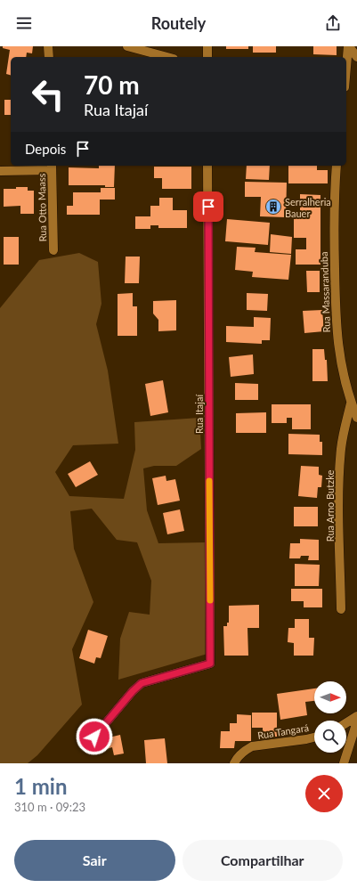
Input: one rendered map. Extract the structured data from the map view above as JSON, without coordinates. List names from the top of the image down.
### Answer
{
  "streets": {
    "street": [
      "Rua Otto Maass",
      "Rua Massaranduba",
      "Rua Itajaí",
      "Rua Arno Butzke",
      "Rua Tangará"
    ]
  },
  "crossings": [
    ["Rua Massaranduba", "Rua Arno Butzke"]
  ],
  "places": {
    "building": ["Serralheria Bauer"]
  },
  "north": "right",
  "page": {
    "header": "Routely",
    "turn": ["70 m", "Rua Itajaí"],
    "then": "Depois",
    "heading": ["1 min", "310 m · 09:23"],
    "buttons": ["Sair", "Compartilhar"]
  }
}
